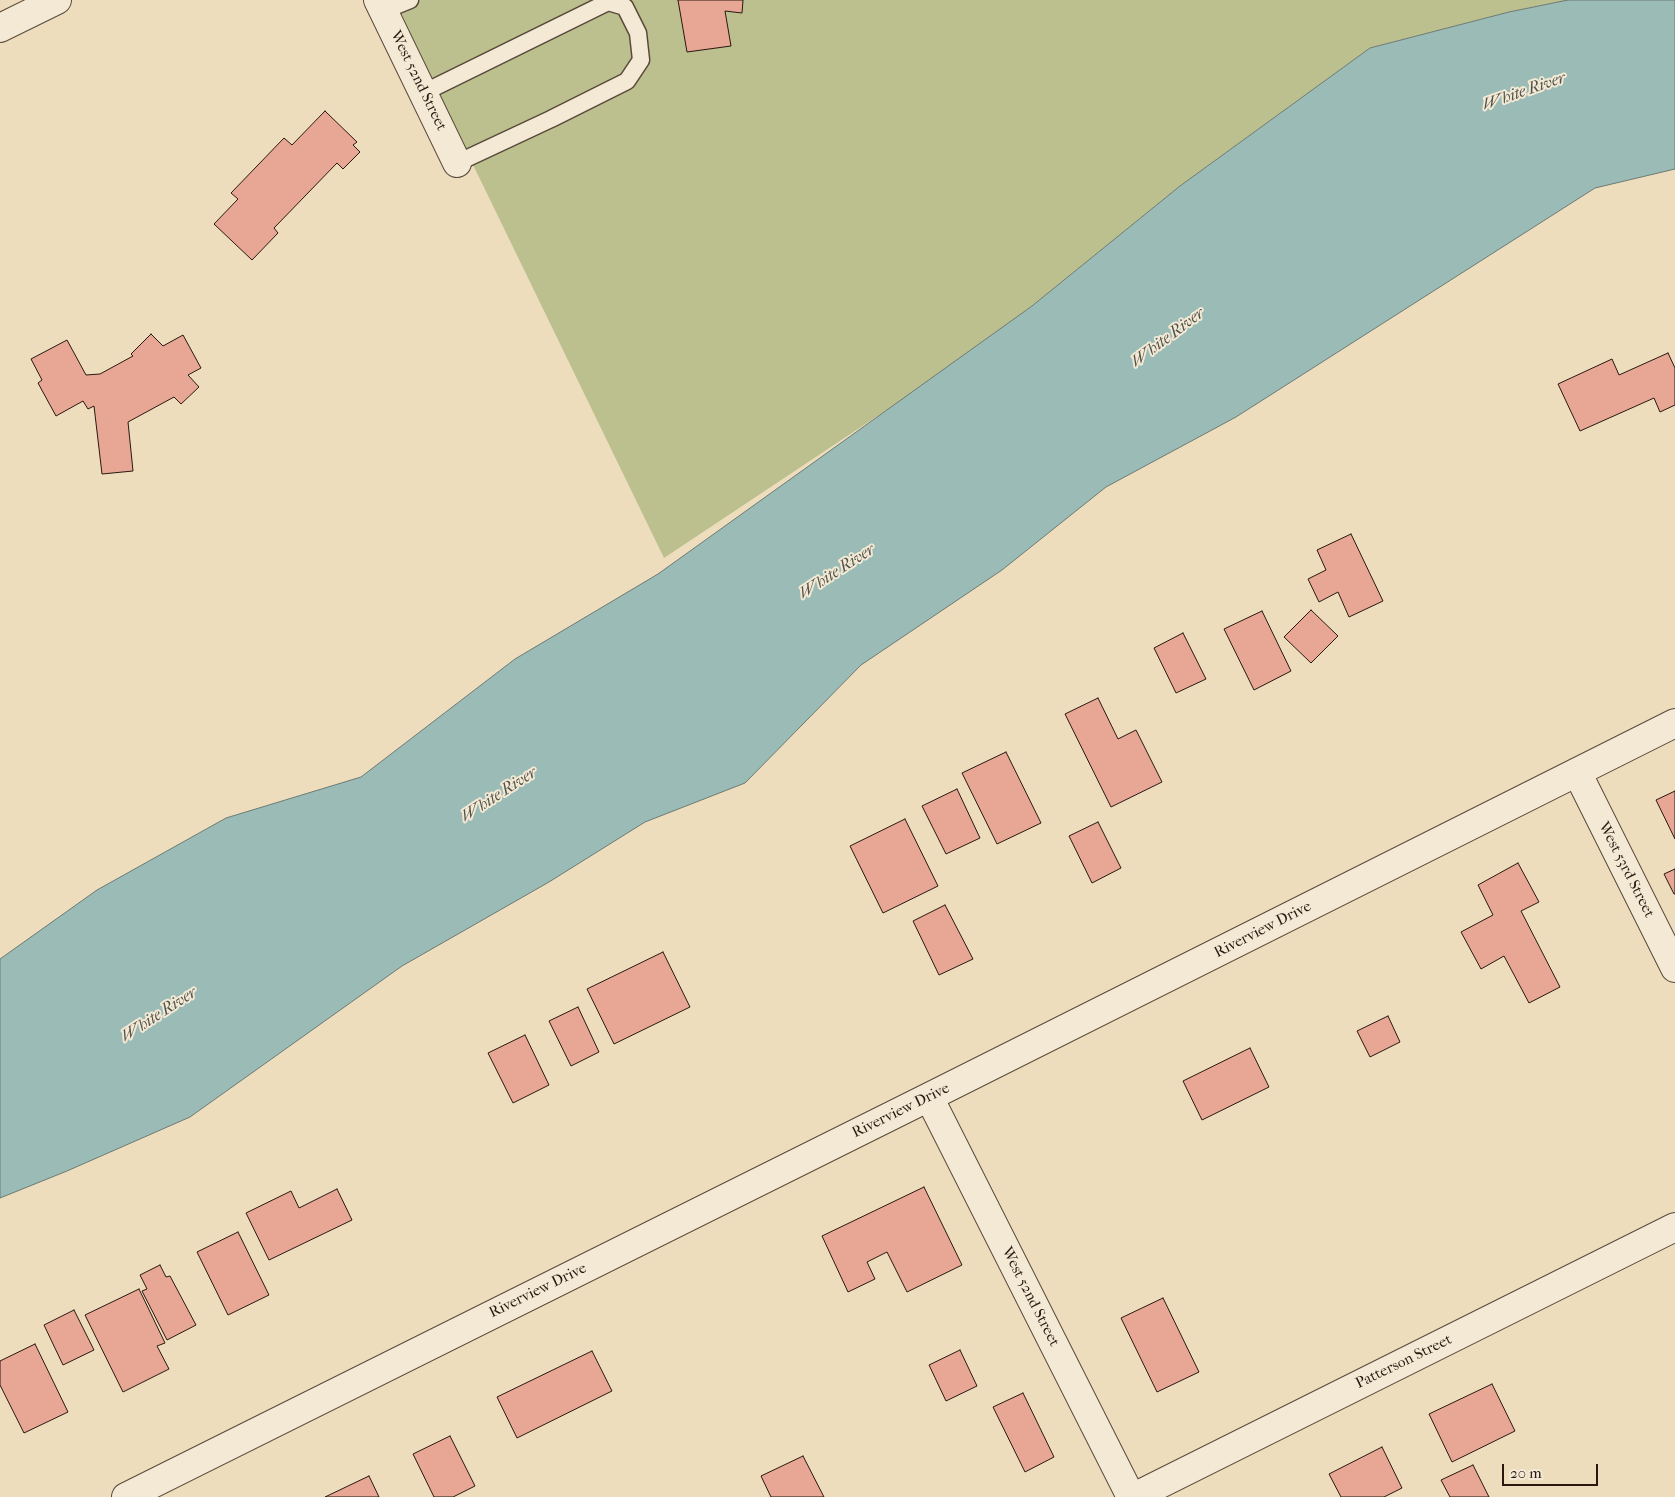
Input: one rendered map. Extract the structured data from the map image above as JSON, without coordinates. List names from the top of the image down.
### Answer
{
  "streets": {
    "street": [
      "West 52nd Street",
      "West 53rd Street",
      "Riverview Drive",
      "Patterson Street"
    ]
  },
  "crossings": [
    ["West 52nd Street", "Riverview Drive"],
    ["West 52nd Street", "Patterson Street"],
    ["West 53rd Street", "Riverview Drive"]
  ],
  "water": ["White River"],
  "scale_bar": "20 m"
}
